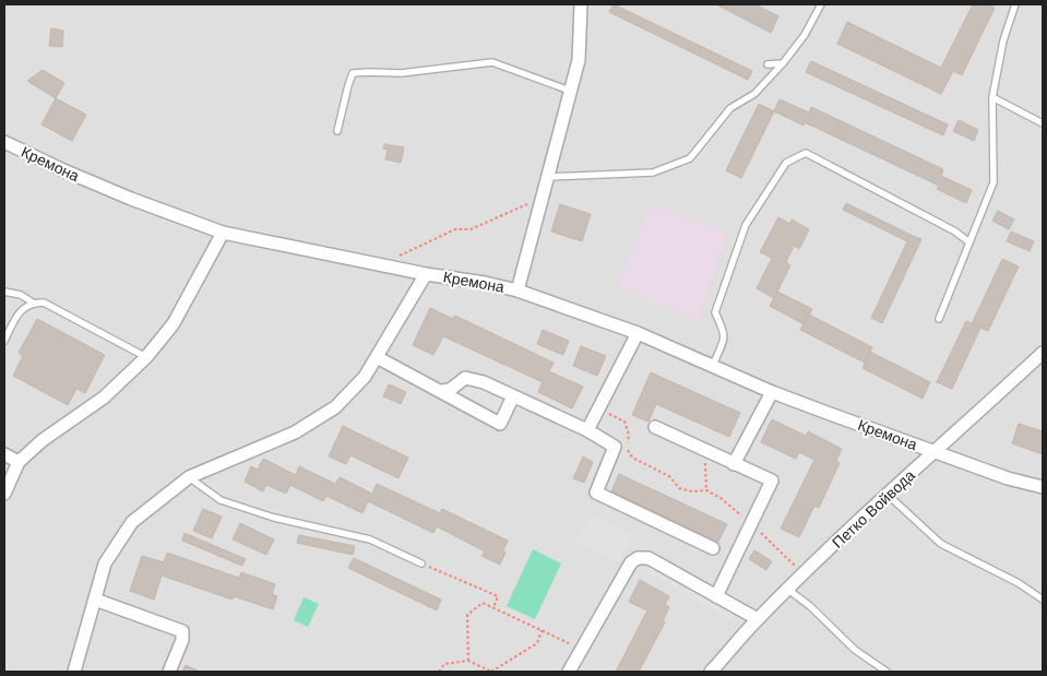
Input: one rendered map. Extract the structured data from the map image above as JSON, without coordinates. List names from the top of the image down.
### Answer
{
  "streets": {
    "street": ["Кремона", "Петко Войвода"]
  },
  "crossings": [
    ["Кремона", "Петко Войвода"]
  ]
}
